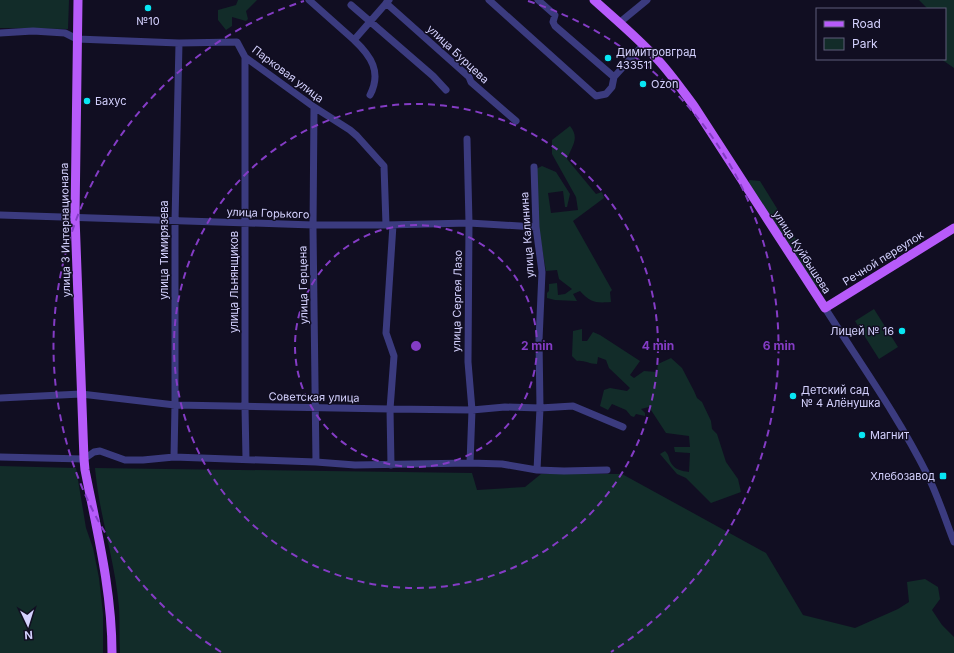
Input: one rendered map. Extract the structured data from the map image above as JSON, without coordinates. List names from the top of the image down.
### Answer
{
  "streets": {
    "main road": ["улица 3 Интернационала", "улица Куйбышева", "Речной переулок"],
    "street": [
      "улица Бурцева",
      "Парковая улица",
      "улица Горького",
      "улица Калинина",
      "улица Тимирязева",
      "улица Льнянщиков",
      "улица Герцена",
      "улица Сергея Лазо",
      "Советская улица"
    ]
  },
  "crossings": [
    ["Парковая улица", "улица Горького"],
    ["Парковая улица", "улица 3 Интернационала"],
    ["Парковая улица", "улица Тимирязева"],
    ["Парковая улица", "улица Льнянщиков"],
    ["Парковая улица", "улица Герцена"],
    ["улица Горького", "улица 3 Интернационала"],
    ["улица Горького", "улица Калинина"],
    ["улица Горького", "улица Тимирязева"],
    ["улица Горького", "улица Льнянщиков"],
    ["улица Горького", "улица Герцена"],
    ["улица Горького", "улица Сергея Лазо"],
    ["улица 3 Интернационала", "Советская улица"],
    ["улица Калинина", "Советская улица"],
    ["улица Тимирязева", "Советская улица"],
    ["улица Куйбышева", "Речной переулок"],
    ["улица Льнянщиков", "Советская улица"],
    ["улица Герцена", "Советская улица"],
    ["улица Сергея Лазо", "Советская улица"]
  ],
  "places": {
    "other": [
      "№10",
      "Димитровград 433511",
      "Ozon",
      "Бахус",
      "Лицей № 16",
      "Детский сад № 4 Алёнушка",
      "Магнит"
    ],
    "transit": ["Хлебозавод"]
  },
  "legend": ["Road", "Park"],
  "north": "bottom",
  "rings": ["2 min", "4 min", "6 min"]
}
